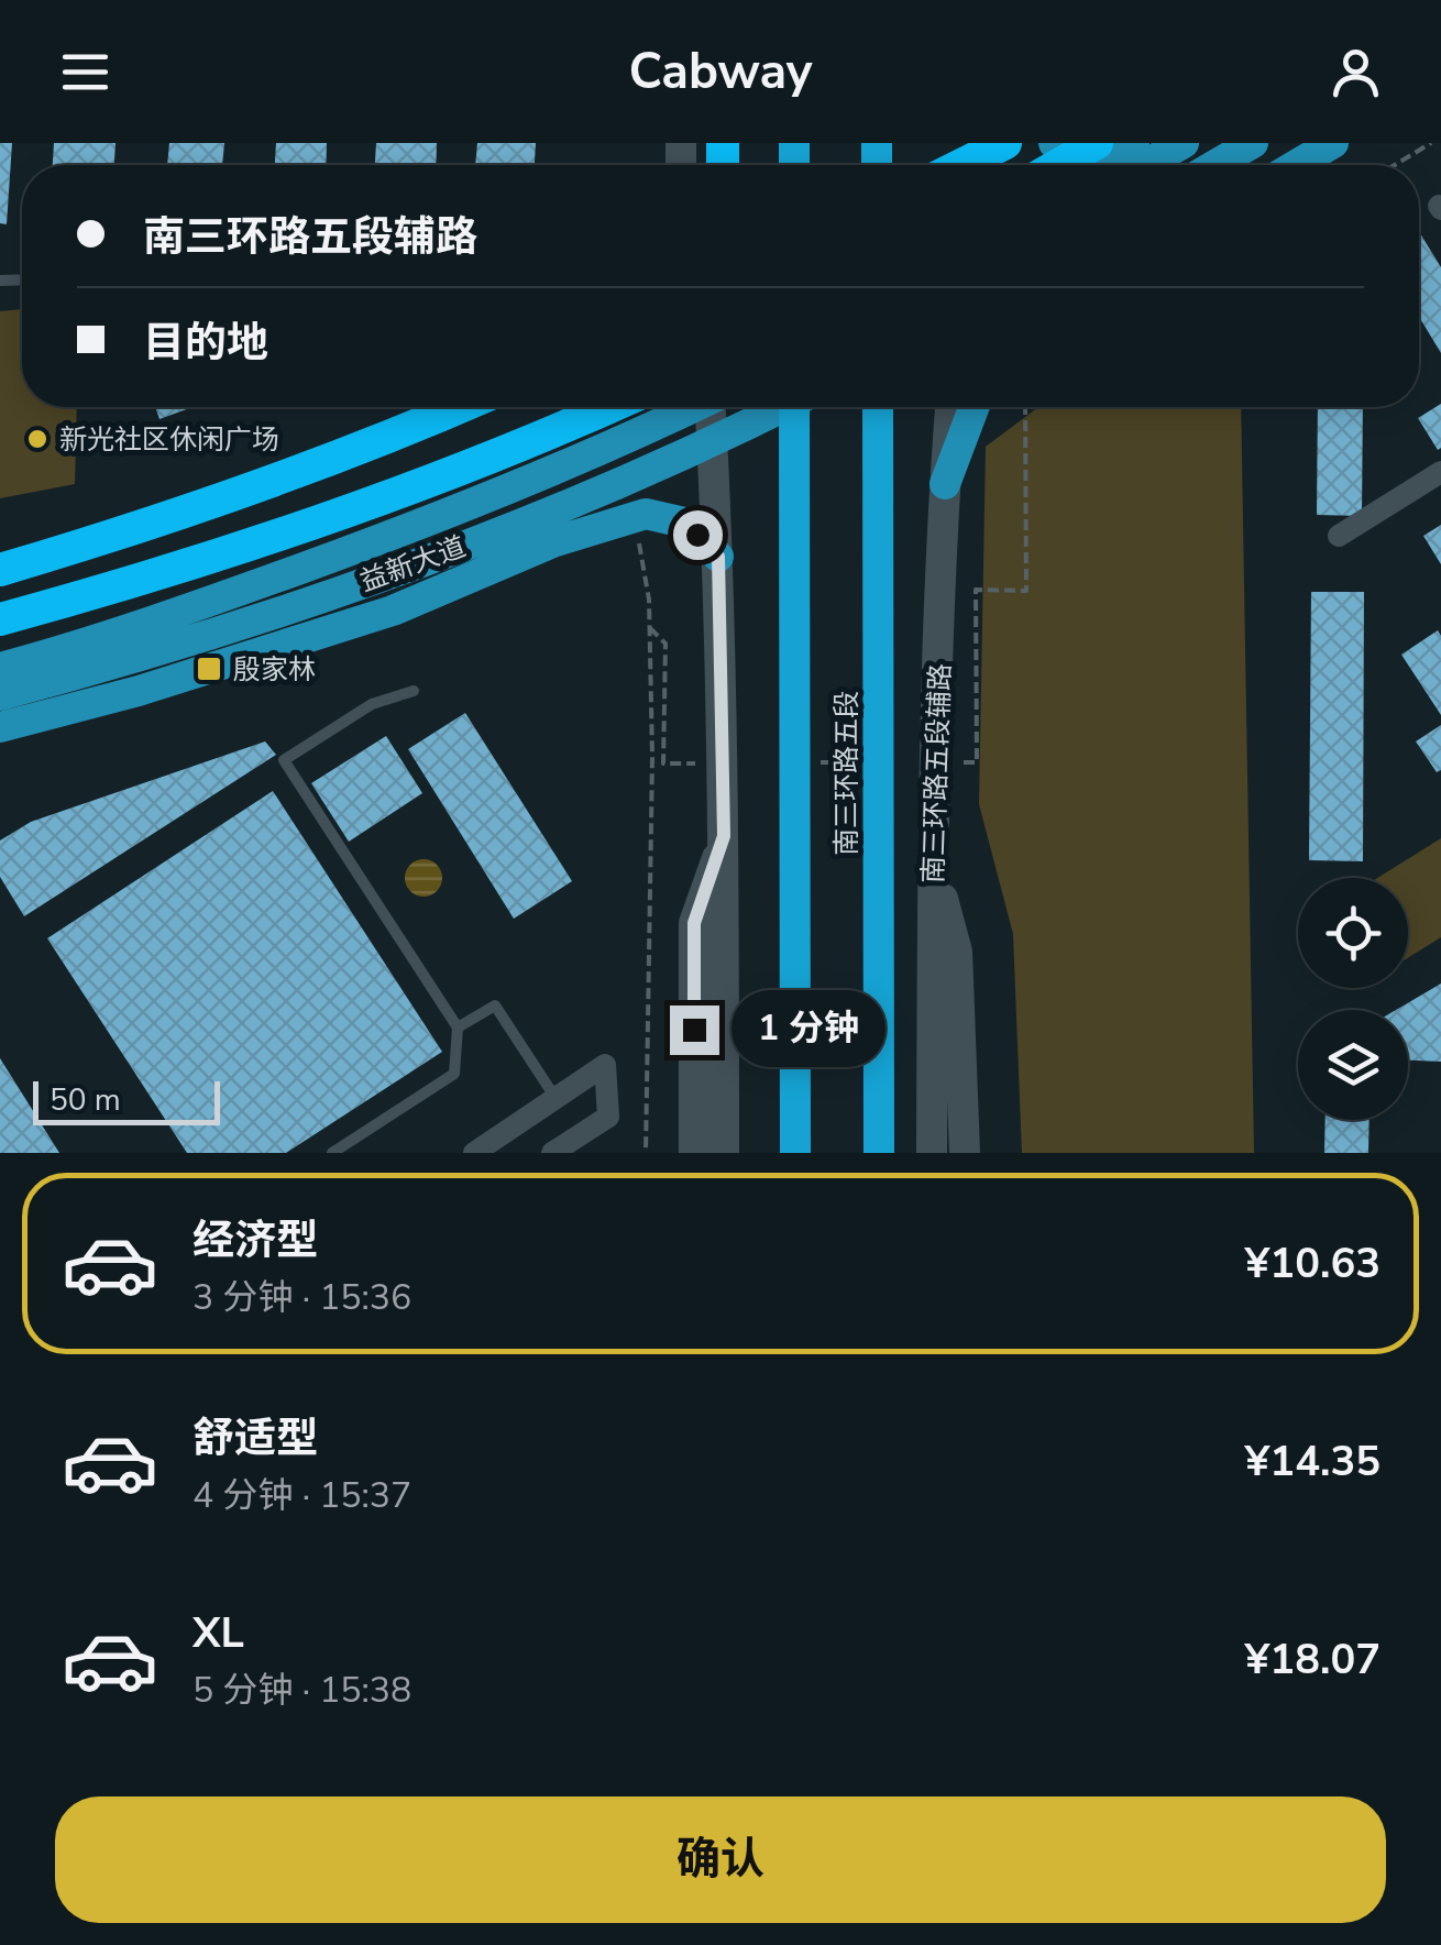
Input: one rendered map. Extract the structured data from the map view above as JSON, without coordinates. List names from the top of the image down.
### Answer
{
  "streets": {
    "highway": ["南三环路五段"],
    "main road": ["益新大道", "南三环路五段辅路"]
  },
  "places": {
    "other": ["新光社区休闲广场"],
    "transit": ["殷家林"]
  },
  "scale_bar": "50 m",
  "page": {
    "header": "Cabway",
    "banner": ["南三环路五段辅路", "目的地"],
    "bubble": "1 分钟",
    "scale": "50 m",
    "list": [
      {
        "name": "经济型",
        "note": "3 分钟 · 15:36",
        "value": "¥10.63"
      },
      {
        "name": "舒适型",
        "note": "4 分钟 · 15:37",
        "value": "¥14.35"
      },
      {
        "name": "XL",
        "note": "5 分钟 · 15:38",
        "value": "¥18.07"
      }
    ],
    "buttons": "确认"
  }
}
